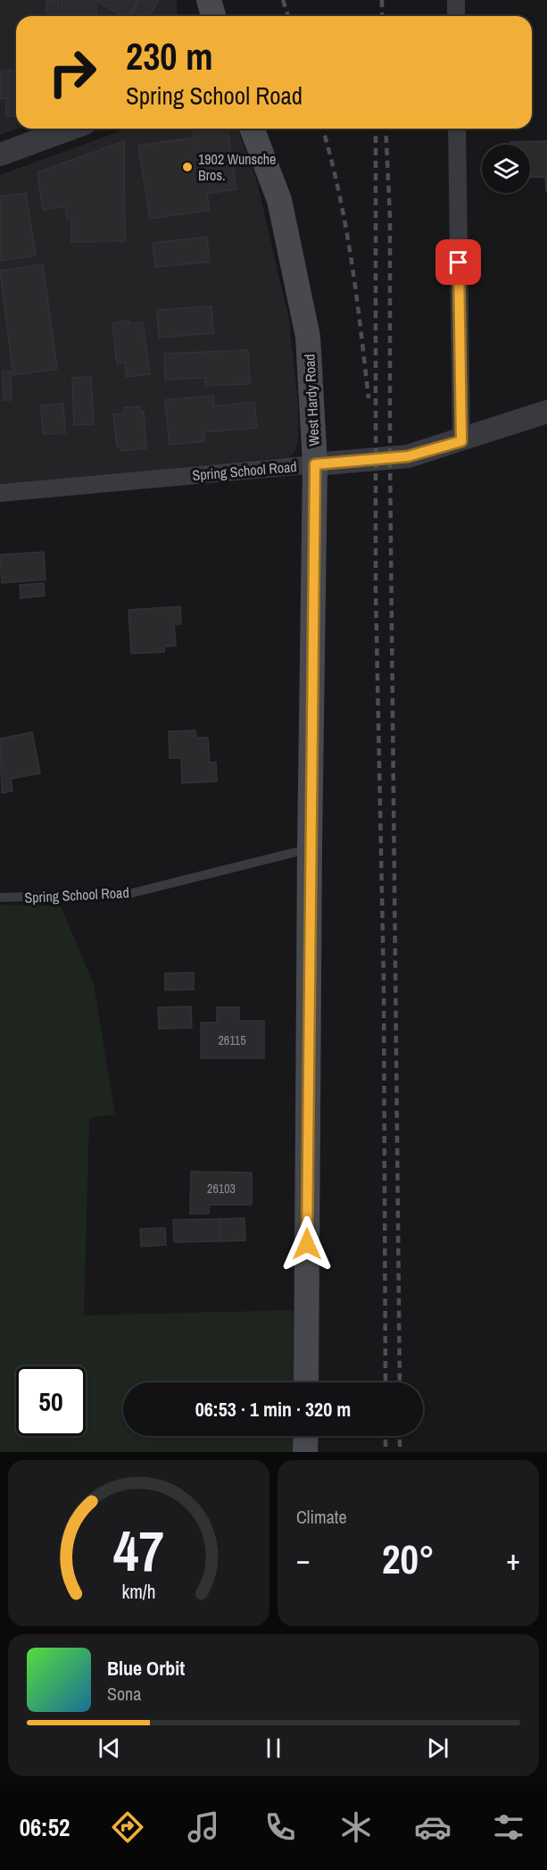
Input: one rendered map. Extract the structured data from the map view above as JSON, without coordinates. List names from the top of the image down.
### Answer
{
  "streets": {
    "main road": ["West Hardy Road"],
    "street": ["Spring School Road"]
  },
  "crossings": [
    ["West Hardy Road", "Spring School Road"]
  ],
  "places": ["1902 Wunsche Bros."],
  "house_numbers": ["26115", "26103"],
  "page": {
    "turn": ["230 m", "Spring School Road"],
    "limit": "50",
    "trip": "06:53 · 1 min · 320 m",
    "tile": "Climate",
    "heat": ["−", "20°", "+"],
    "song": ["Blue Orbit", "Sona"],
    "tabs": "06:52",
    "gauge": ["47", "km/h"]
  }
}
